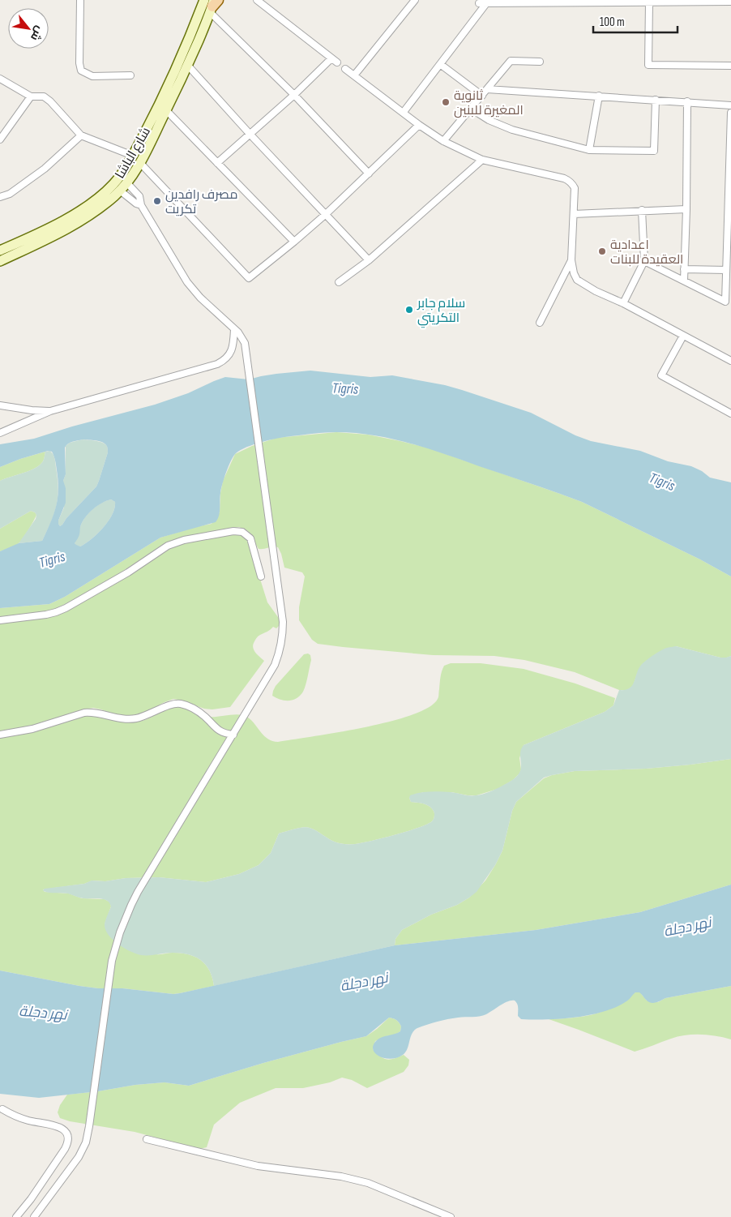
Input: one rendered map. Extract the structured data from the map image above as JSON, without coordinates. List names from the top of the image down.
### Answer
{
  "streets": {
    "main road": ["شارع الباشا"]
  },
  "water": ["Tigris", "نهر دجلة"],
  "places": [
    "ثانوية المغيرة للبنين",
    "مصرف رافدين تكريت",
    "اعدادية العقيدة للبنات",
    "سلام جابر التكريتي"
  ],
  "scale_bar": "100 m",
  "north": "bottom right"
}
